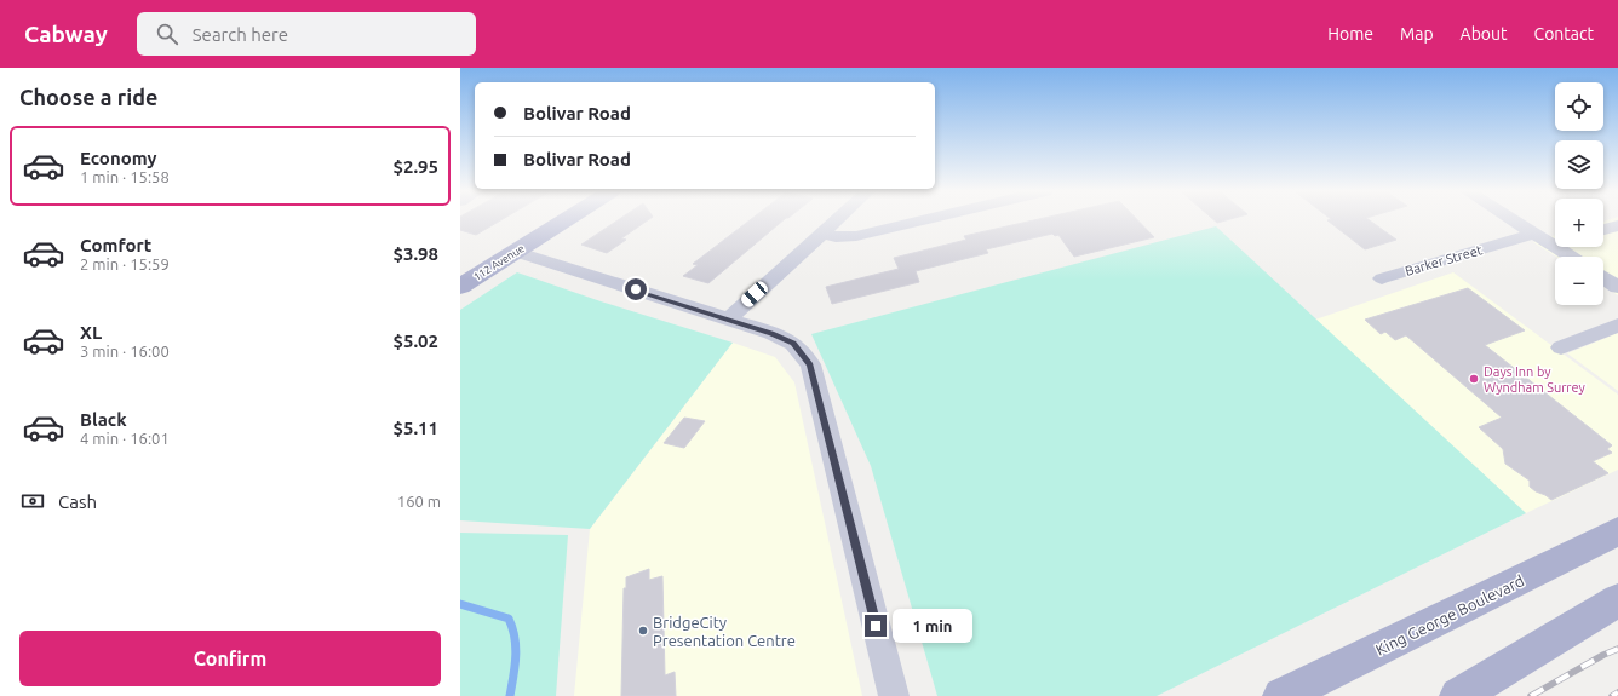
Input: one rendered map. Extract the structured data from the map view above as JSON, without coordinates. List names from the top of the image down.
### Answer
{
  "streets": {
    "main road": ["112 Avenue", "King George Boulevard"],
    "street": ["Barker Street"]
  },
  "places": ["Days Inn by Wyndham Surrey", "BridgeCity Presentation Centre"],
  "page": {
    "header": "Cabway",
    "search": "Search here",
    "nav": [
      "Home",
      "Map",
      "About",
      "Contact"
    ],
    "heading": "Choose a ride",
    "map_buttons": ["+", "−"],
    "banner": ["Bolivar Road", "Bolivar Road"],
    "list": [
      {
        "name": "Economy",
        "note": "1 min · 15:58",
        "value": "$2.95"
      },
      {
        "name": "Comfort",
        "note": "2 min · 15:59",
        "value": "$3.98"
      },
      {
        "name": "XL",
        "note": "3 min · 16:00",
        "value": "$5.02"
      },
      {
        "name": "Black",
        "note": "4 min · 16:01",
        "value": "$5.11"
      }
    ],
    "pay": ["Cash", "160 m"],
    "bubble": "1 min",
    "buttons": "Confirm"
  }
}
